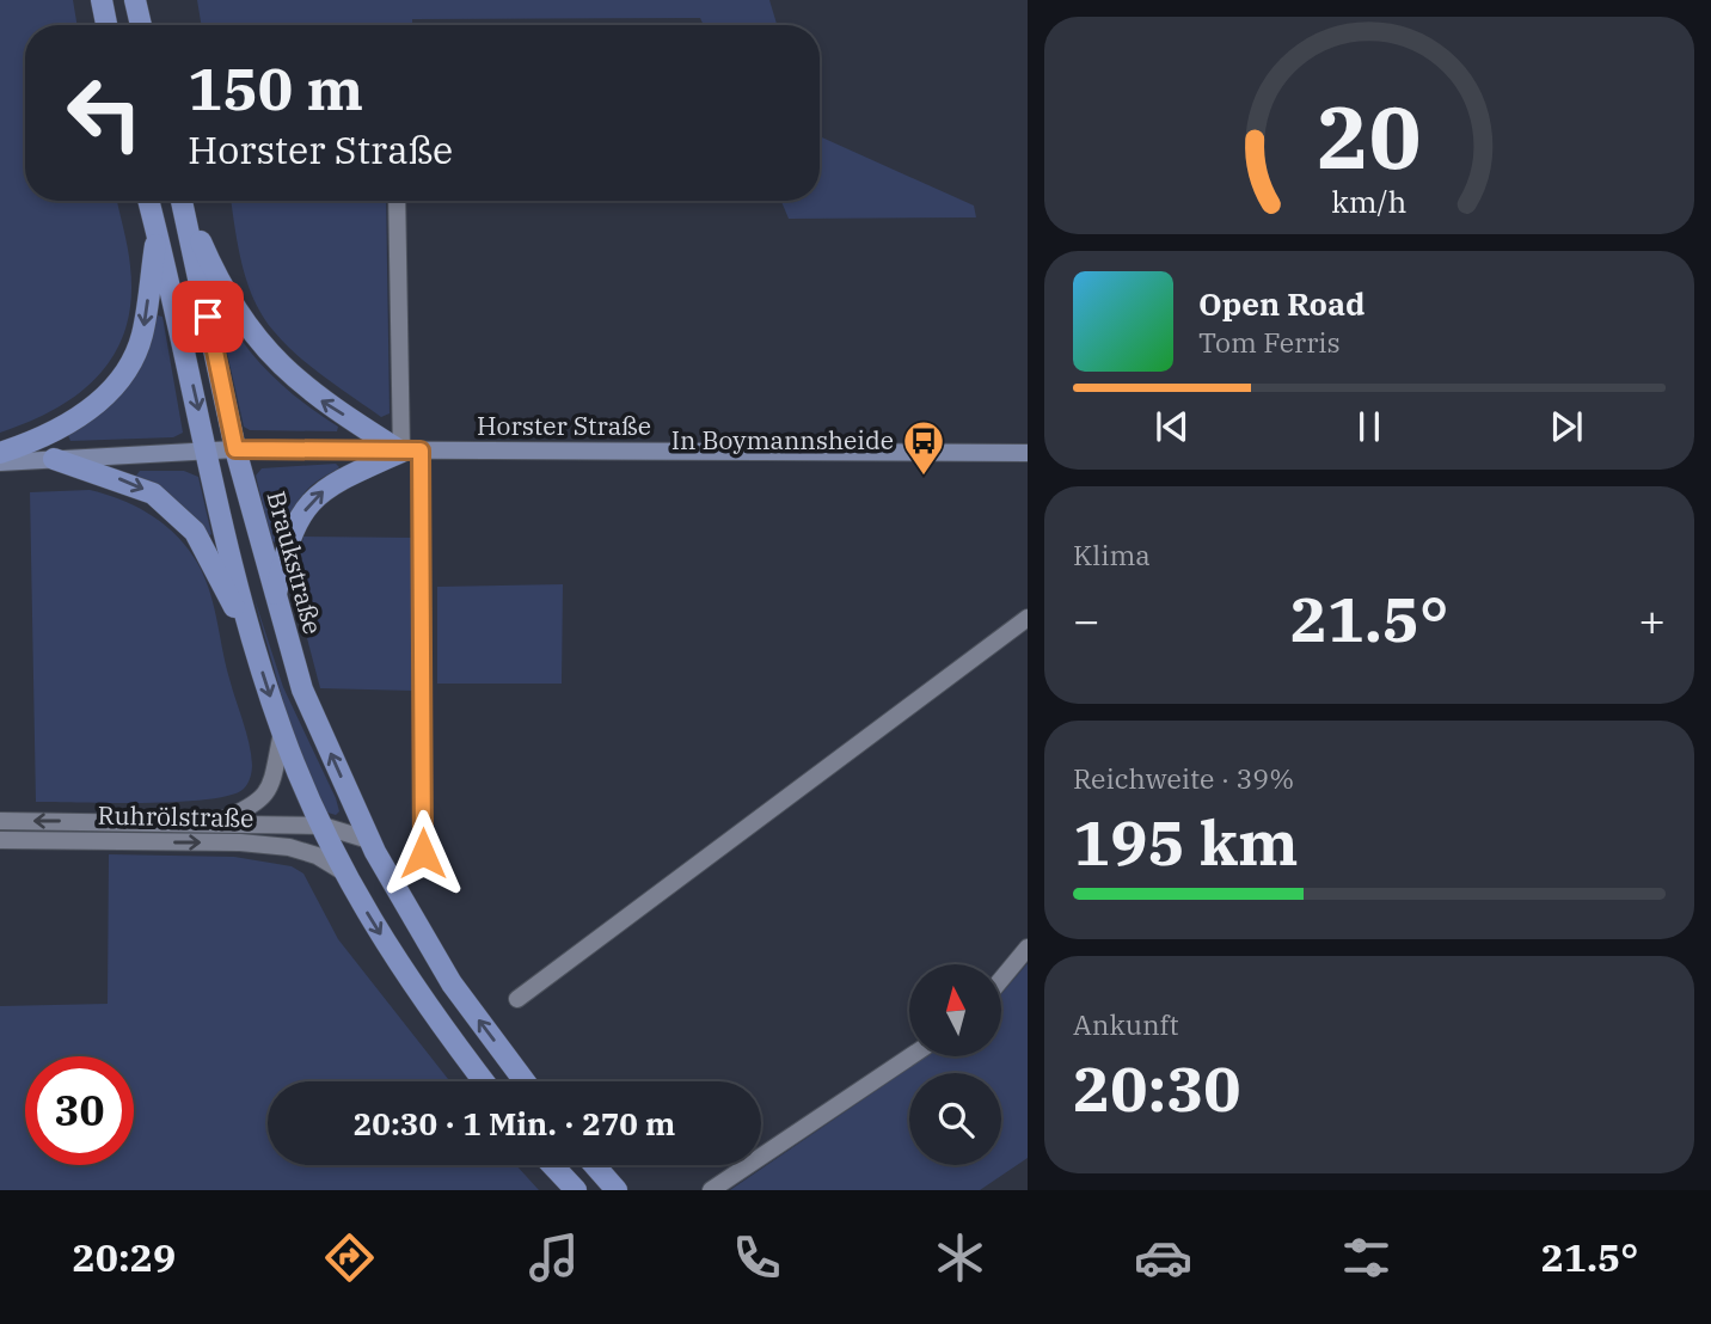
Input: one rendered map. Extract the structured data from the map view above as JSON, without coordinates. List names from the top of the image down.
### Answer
{
  "streets": {
    "main road": ["Horster Straße", "Braukstraße"],
    "street": ["Ruhrölstraße"]
  },
  "crossings": [
    ["Horster Straße", "Braukstraße"]
  ],
  "places": {
    "bus stop": ["In Boymannsheide"]
  },
  "north": "top",
  "page": {
    "turn": ["150 m", "Horster Straße"],
    "song": ["Open Road", "Tom Ferris"],
    "tile": [
      "Klima",
      ["Reichweite · 39%", "195 km"],
      ["Ankunft", "20:30"]
    ],
    "heat": ["−", "21.5°", "+"],
    "limit": "30",
    "trip": "20:30 · 1 Min. · 270 m",
    "tabs": ["20:29", "21.5°"],
    "gauge": ["20", "km/h"]
  }
}
